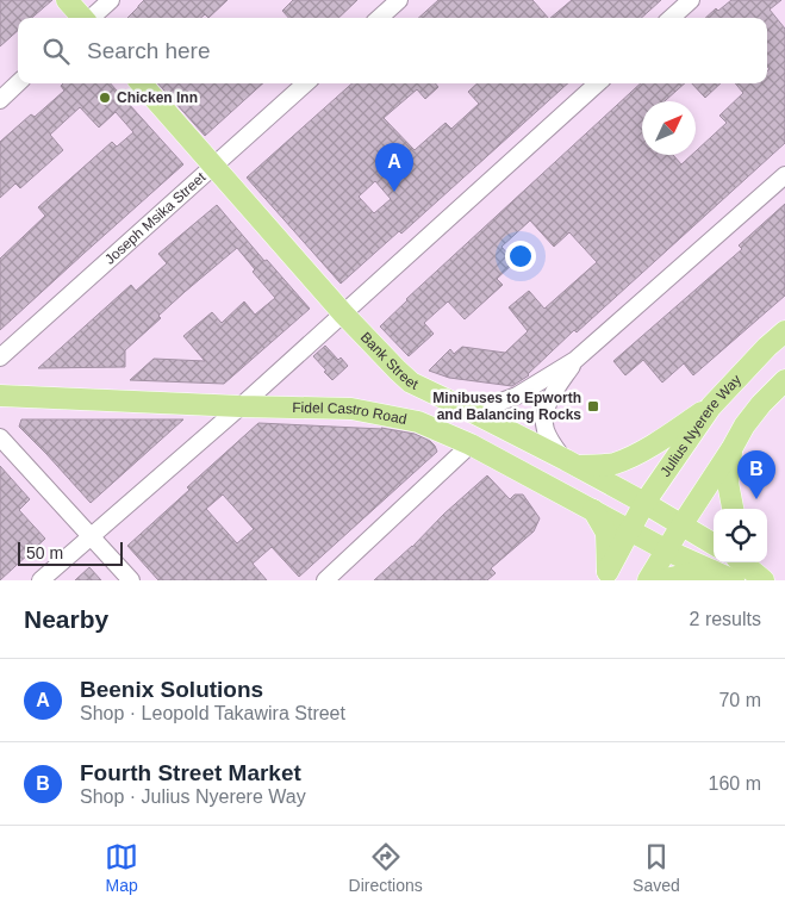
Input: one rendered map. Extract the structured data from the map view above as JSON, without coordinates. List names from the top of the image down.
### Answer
{
  "streets": {
    "main road": ["Bank Street", "Fidel Castro Road", "Julius Nyerere Way"],
    "street": ["Joseph Msika Street"]
  },
  "crossings": [
    ["Joseph Msika Street", "Bank Street"],
    ["Bank Street", "Julius Nyerere Way"],
    ["Fidel Castro Road", "Julius Nyerere Way"]
  ],
  "places": {
    "other": ["Chicken Inn"],
    "transit": ["Minibuses to Epworth and Balancing Rocks"]
  },
  "scale_bar": "50 m",
  "north": "top right",
  "page": {
    "search": "Search here",
    "pins": ["A", "B"],
    "scale": "50 m",
    "heading": ["Nearby", "2 results"],
    "list": [
      {
        "mark": "A",
        "name": "Beenix Solutions",
        "note": "Shop · Leopold Takawira Street",
        "value": "70 m"
      },
      {
        "mark": "B",
        "name": "Fourth Street Market",
        "note": "Shop · Julius Nyerere Way",
        "value": "160 m"
      }
    ],
    "nav": ["Map", "Directions", "Saved"]
  }
}
